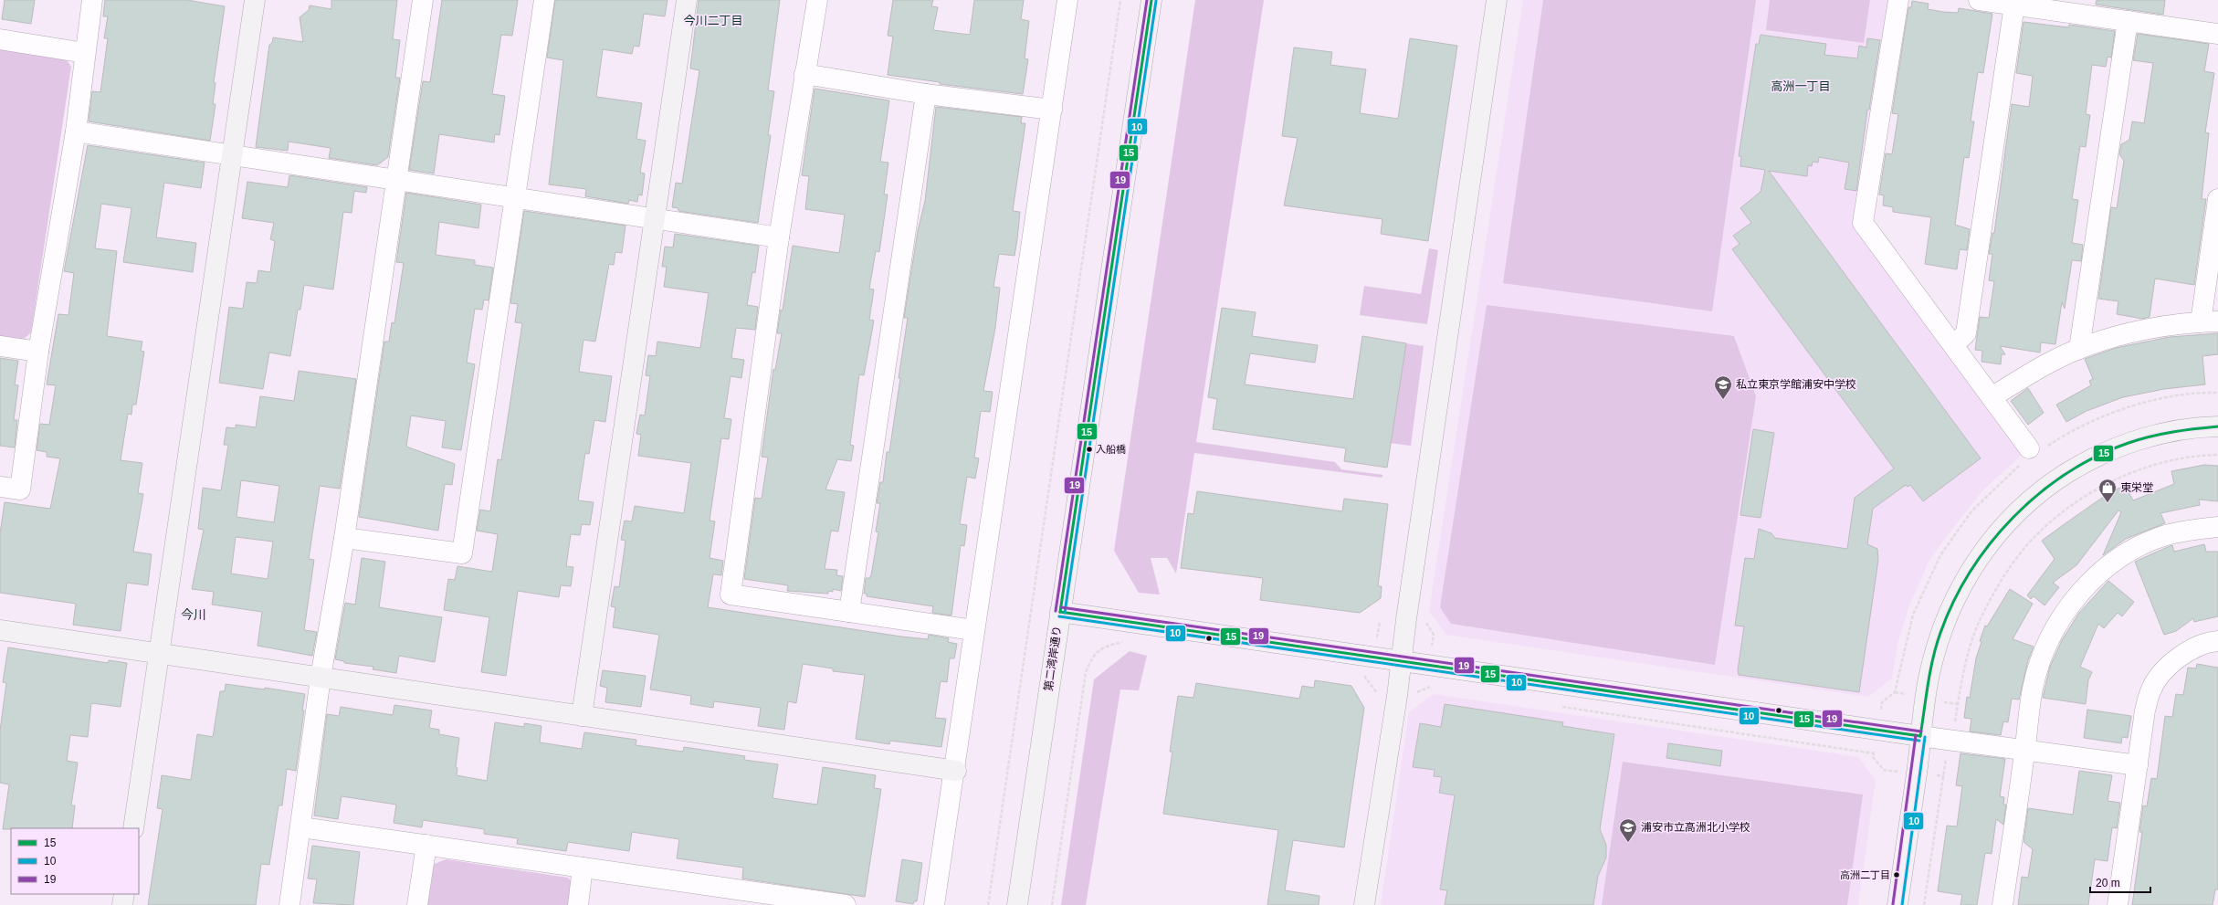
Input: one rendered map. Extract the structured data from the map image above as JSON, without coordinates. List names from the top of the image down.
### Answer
{
  "streets": {
    "street": ["第二湾岸通り"]
  },
  "districts": ["今川二丁目", "高洲一丁目", "今川"],
  "places": {
    "school or university": ["私立東京学館浦安中学校", "浦安市立高洲北小学校"],
    "other": ["入船橋", "高洲二丁目"],
    "shop": ["東栄堂"]
  },
  "lines": ["transit line 15", "transit line 19", "transit line 10"],
  "legend": ["15", "10", "19"],
  "scale_bar": "20 m"
}
